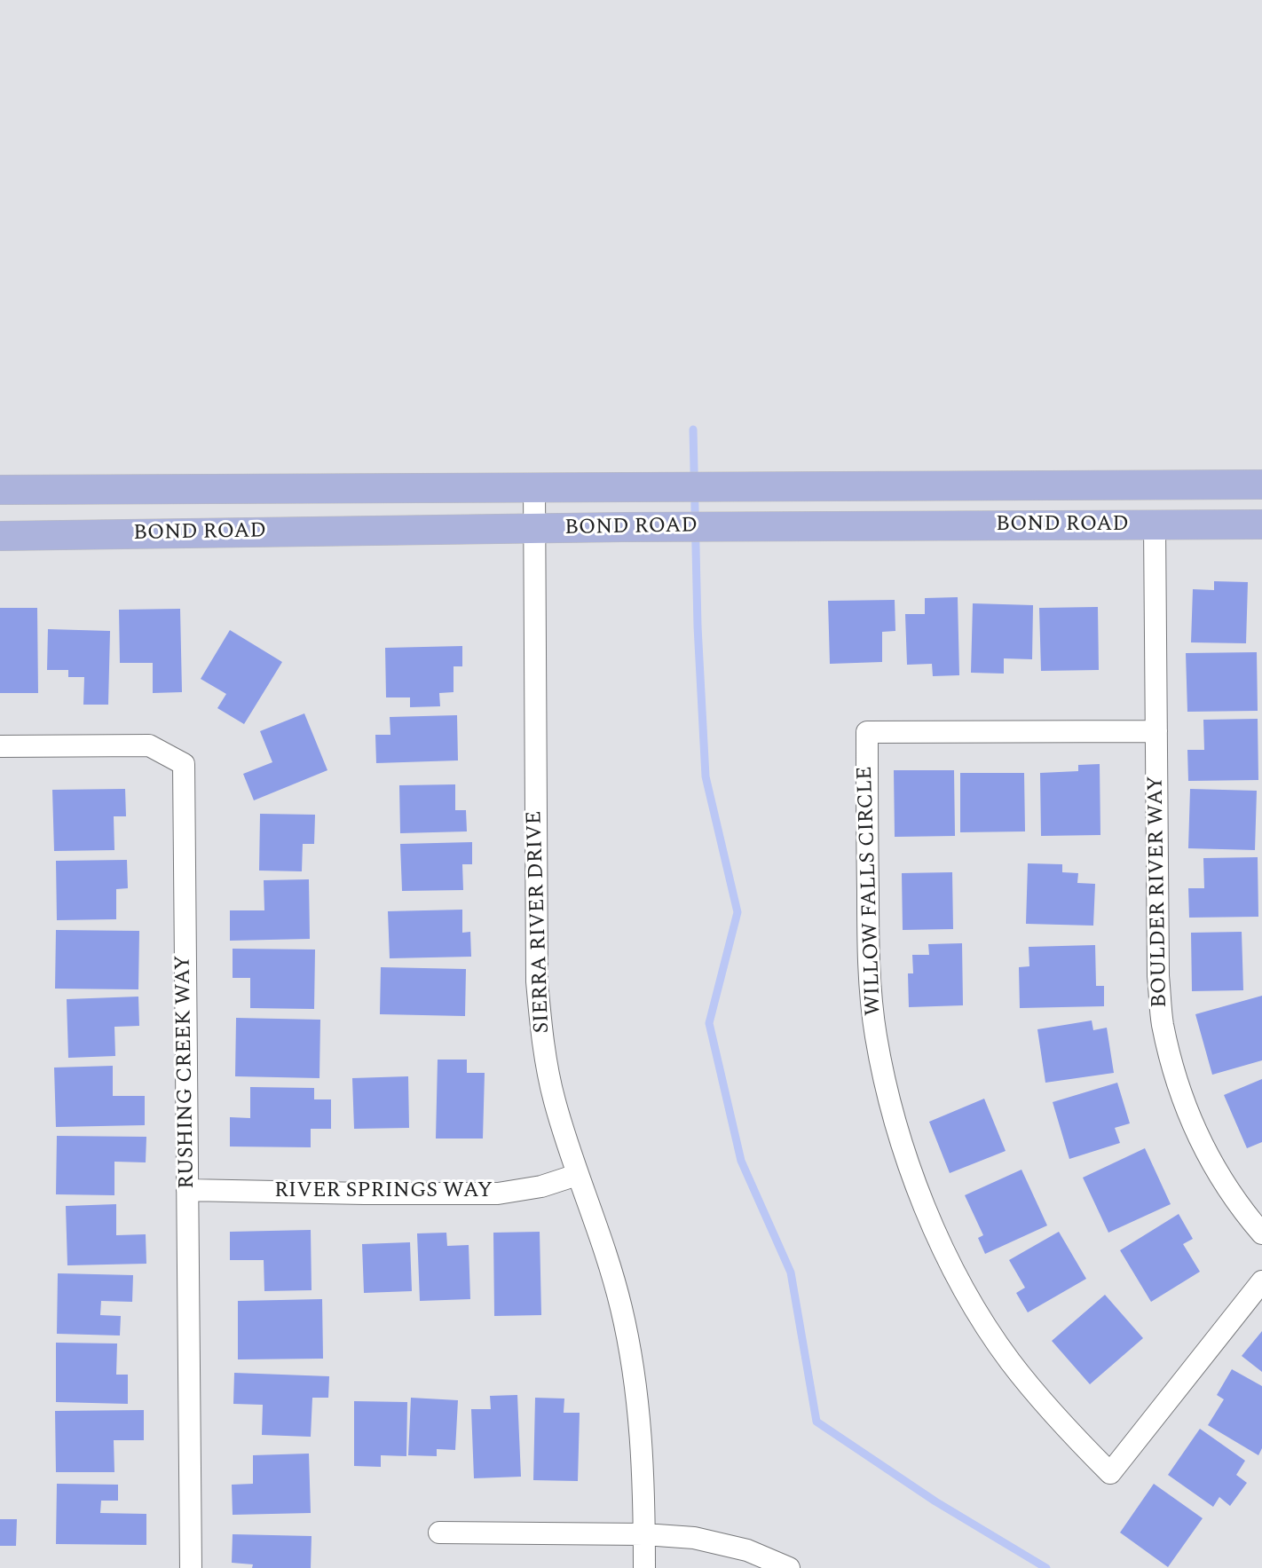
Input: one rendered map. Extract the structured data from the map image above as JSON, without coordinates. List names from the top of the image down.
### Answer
{
  "streets": {
    "main road": ["BOND ROAD"],
    "street": [
      "WILLOW FALLS CIRCLE",
      "BOULDER RIVER WAY",
      "SIERRA RIVER DRIVE",
      "RUSHING CREEK WAY",
      "RIVER SPRINGS WAY"
    ]
  },
  "crossings": [
    ["BOND ROAD", "BOULDER RIVER WAY"],
    ["BOND ROAD", "SIERRA RIVER DRIVE"],
    ["WILLOW FALLS CIRCLE", "BOULDER RIVER WAY"],
    ["SIERRA RIVER DRIVE", "RIVER SPRINGS WAY"],
    ["RUSHING CREEK WAY", "RIVER SPRINGS WAY"]
  ]
}
